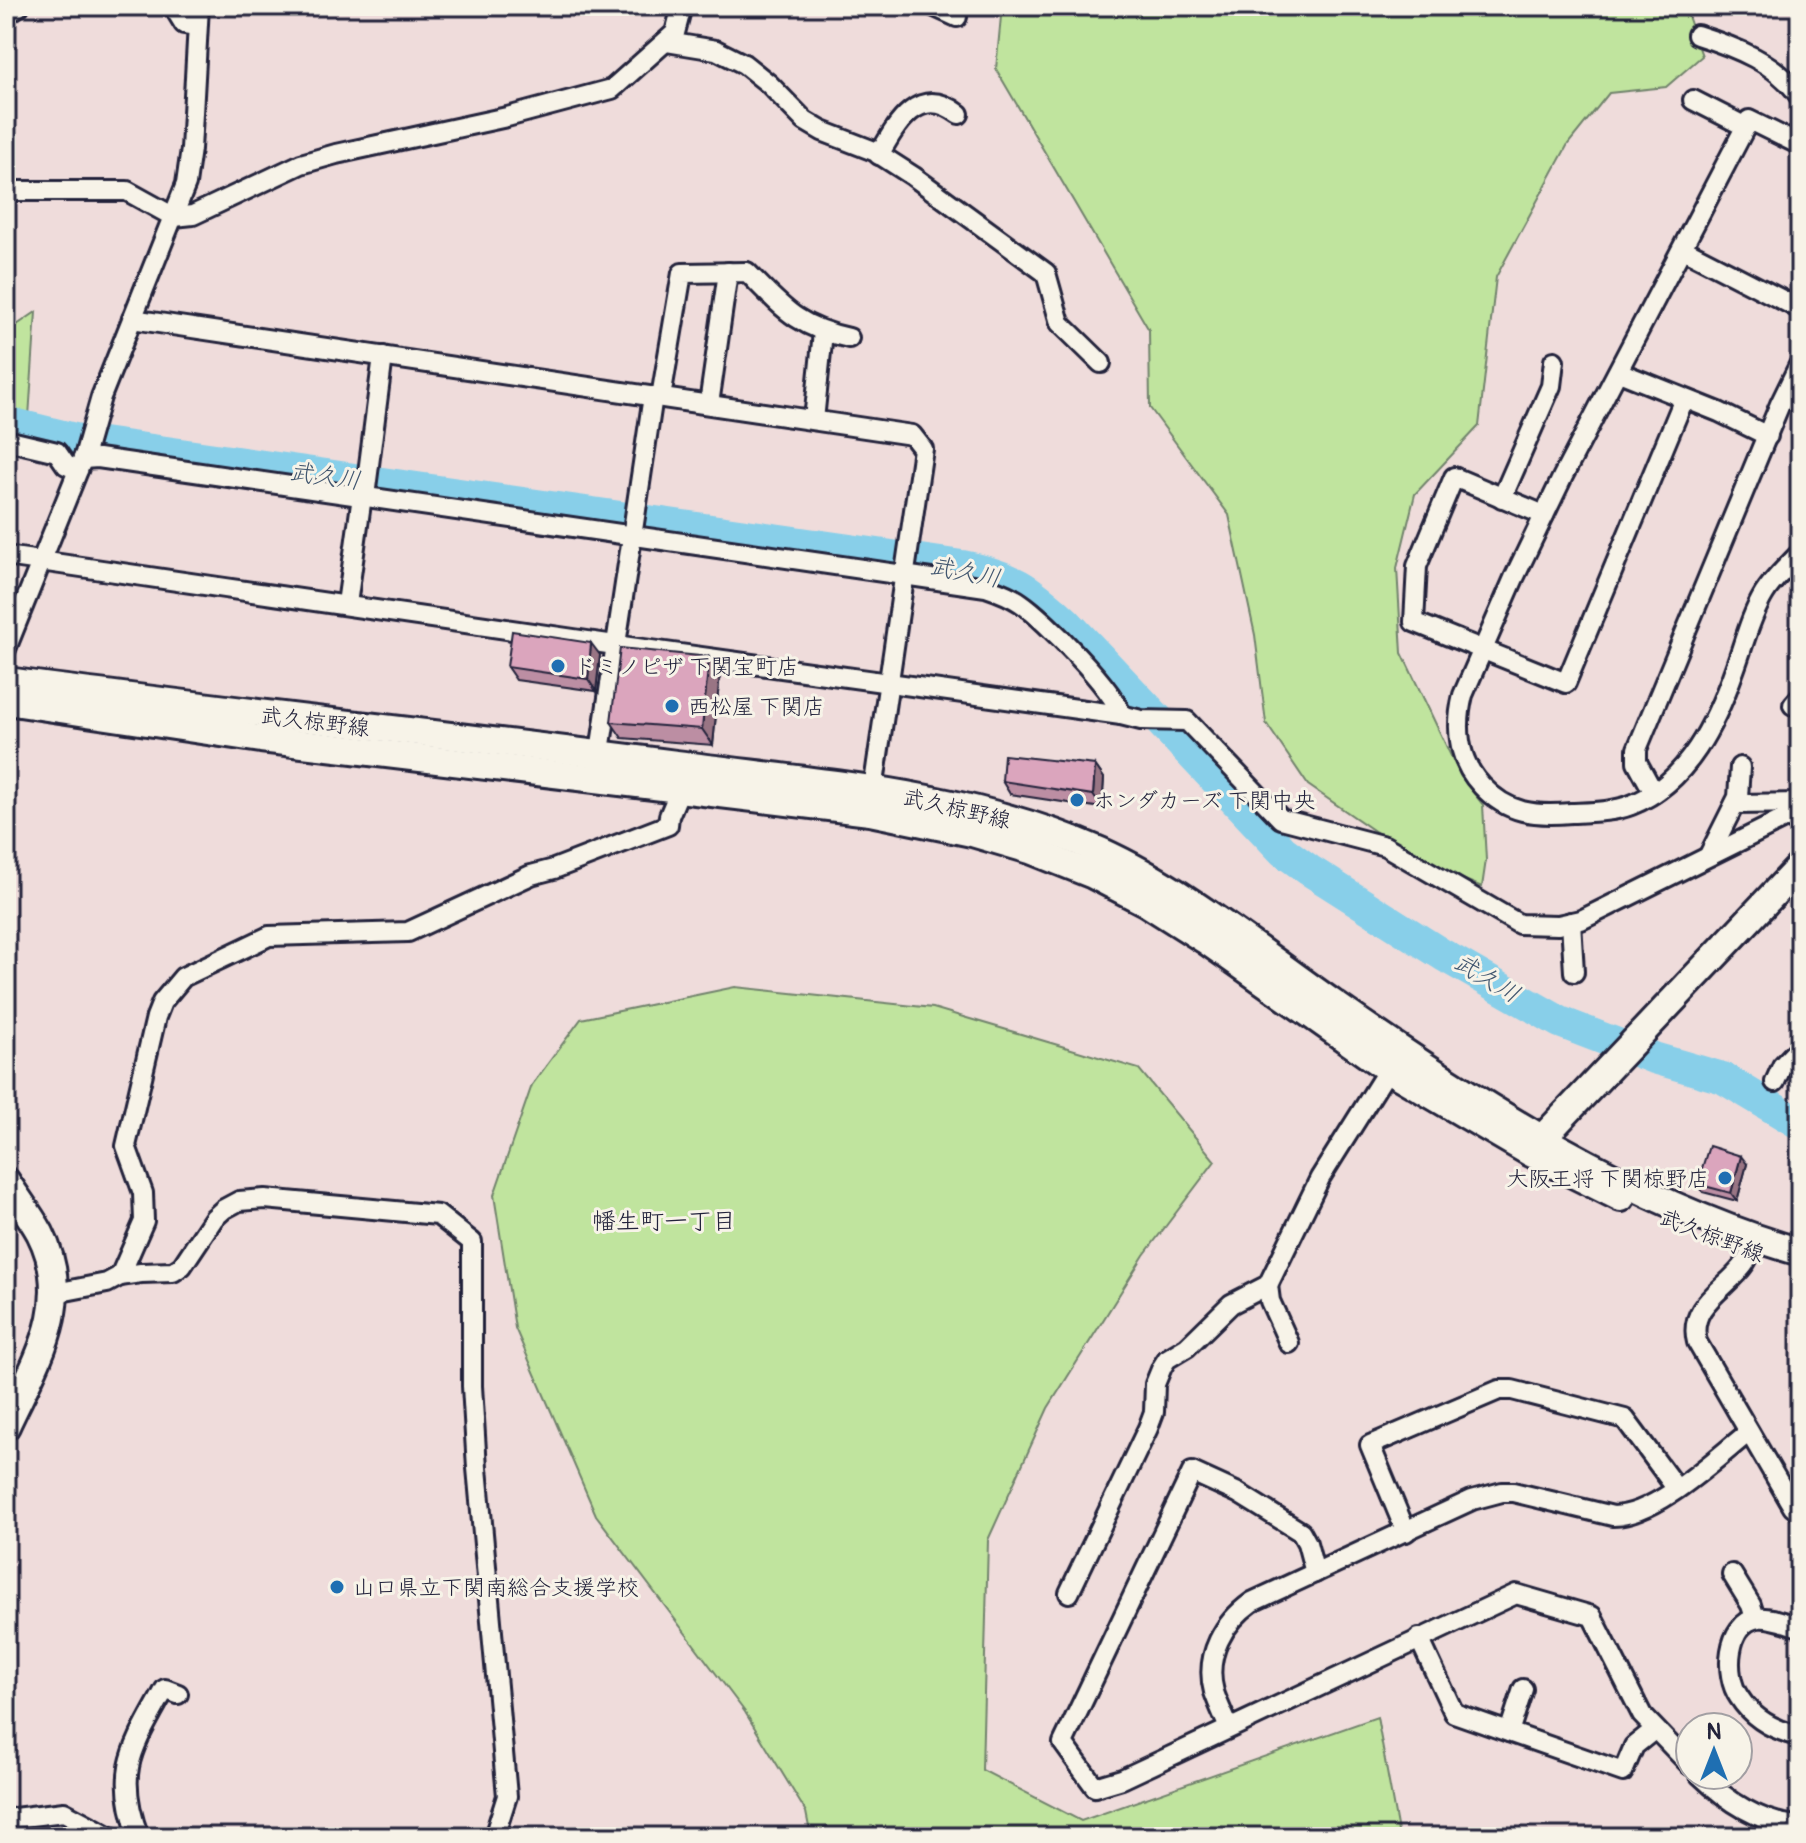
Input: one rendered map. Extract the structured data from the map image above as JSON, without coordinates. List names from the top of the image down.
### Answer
{
  "streets": {
    "main road": ["武久椋野線"]
  },
  "districts": ["幡生町一丁目"],
  "water": ["武久川"],
  "places": [
    "ドミノピザ 下関宝町店",
    "西松屋 下関店",
    "ホンダカーズ 下関中央",
    "大阪王将 下関椋野店",
    "山口県立下関南総合支援学校"
  ],
  "north": "top"
}
